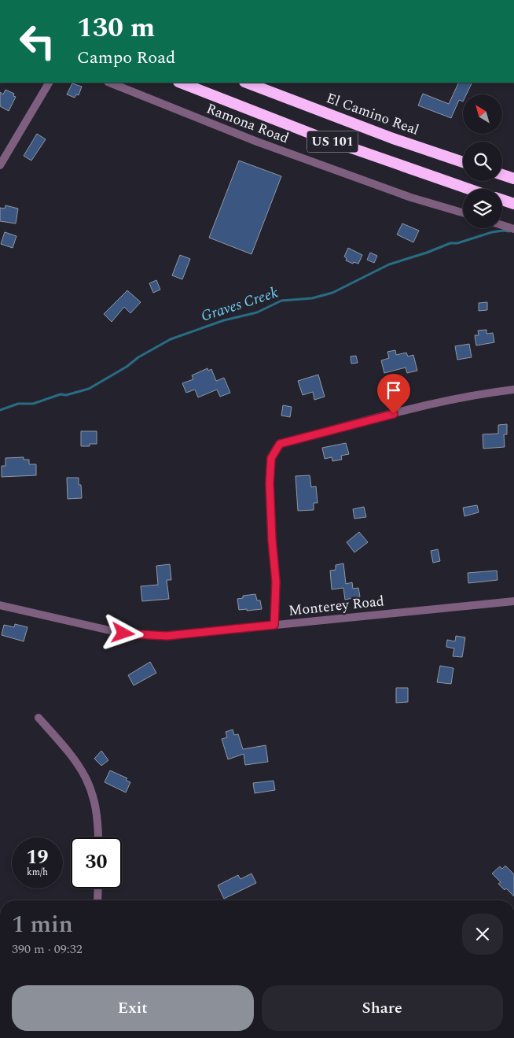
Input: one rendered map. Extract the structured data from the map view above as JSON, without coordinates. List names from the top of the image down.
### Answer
{
  "streets": {
    "highway": ["El Camino Real", "US 101"],
    "street": ["Ramona Road", "Monterey Road"]
  },
  "water": ["Graves Creek"],
  "north": "top left",
  "page": {
    "turn": ["130 m", "Campo Road"],
    "speed": "19 km/h",
    "limit": "30",
    "heading": ["1 min", "390 m · 09:32"],
    "buttons": ["Exit", "Share"]
  }
}
